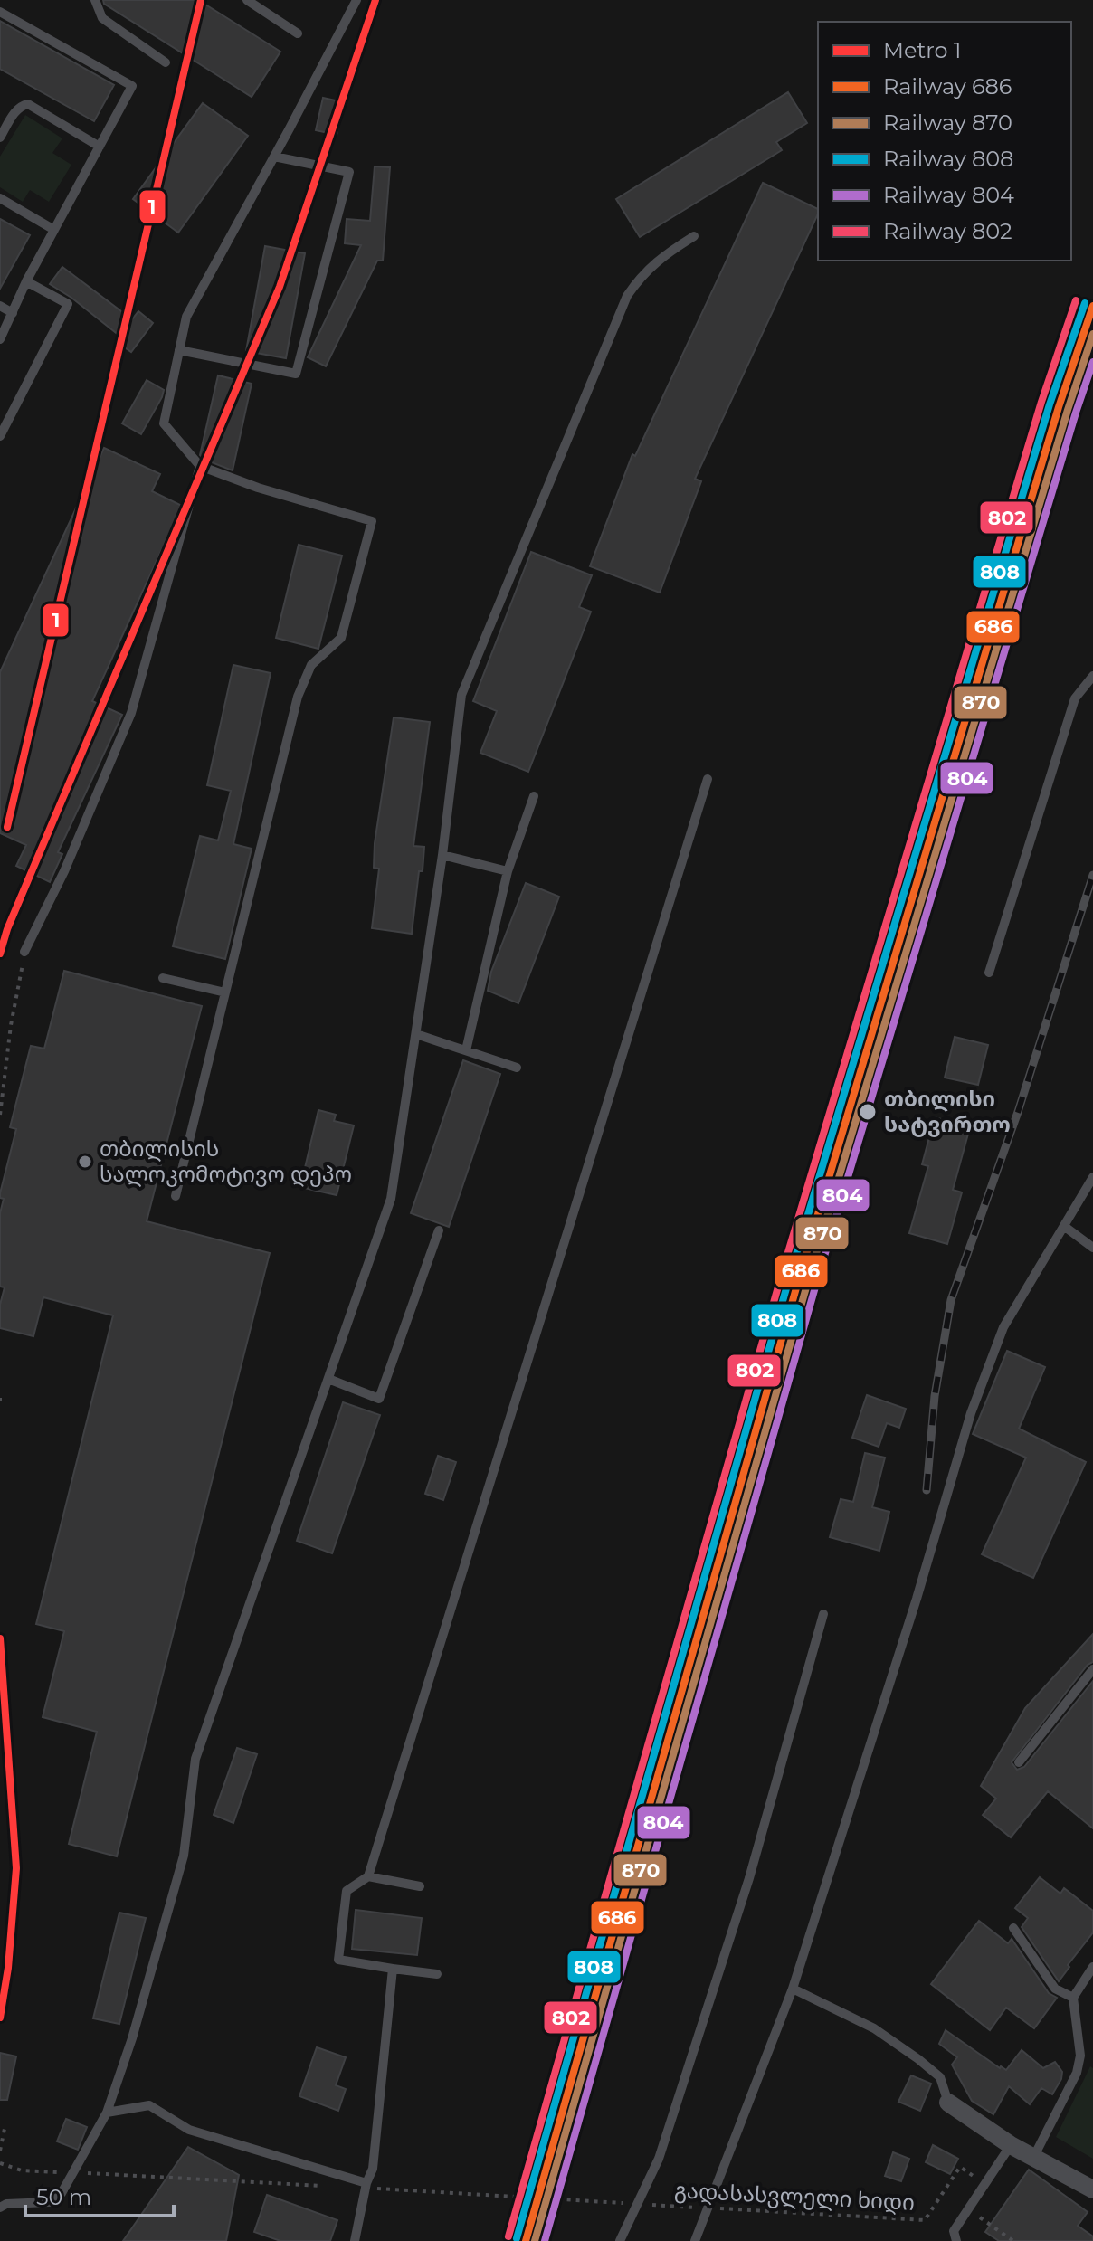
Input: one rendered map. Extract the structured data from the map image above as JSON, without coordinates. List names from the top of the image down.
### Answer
{
  "streets": {
    "path": ["გადასასვლელი ხიდი"]
  },
  "places": ["თბილისი სატვირთო", "თბილისის სალოკომოტივო დეპო"],
  "lines": [
    "metro line 1",
    "rail line 802",
    "rail line 808",
    "rail line 686",
    "rail line 870",
    "rail line 804"
  ],
  "legend": [
    "Metro 1",
    "Railway 686",
    "Railway 870",
    "Railway 808",
    "Railway 804",
    "Railway 802"
  ],
  "scale_bar": "50 m"
}
